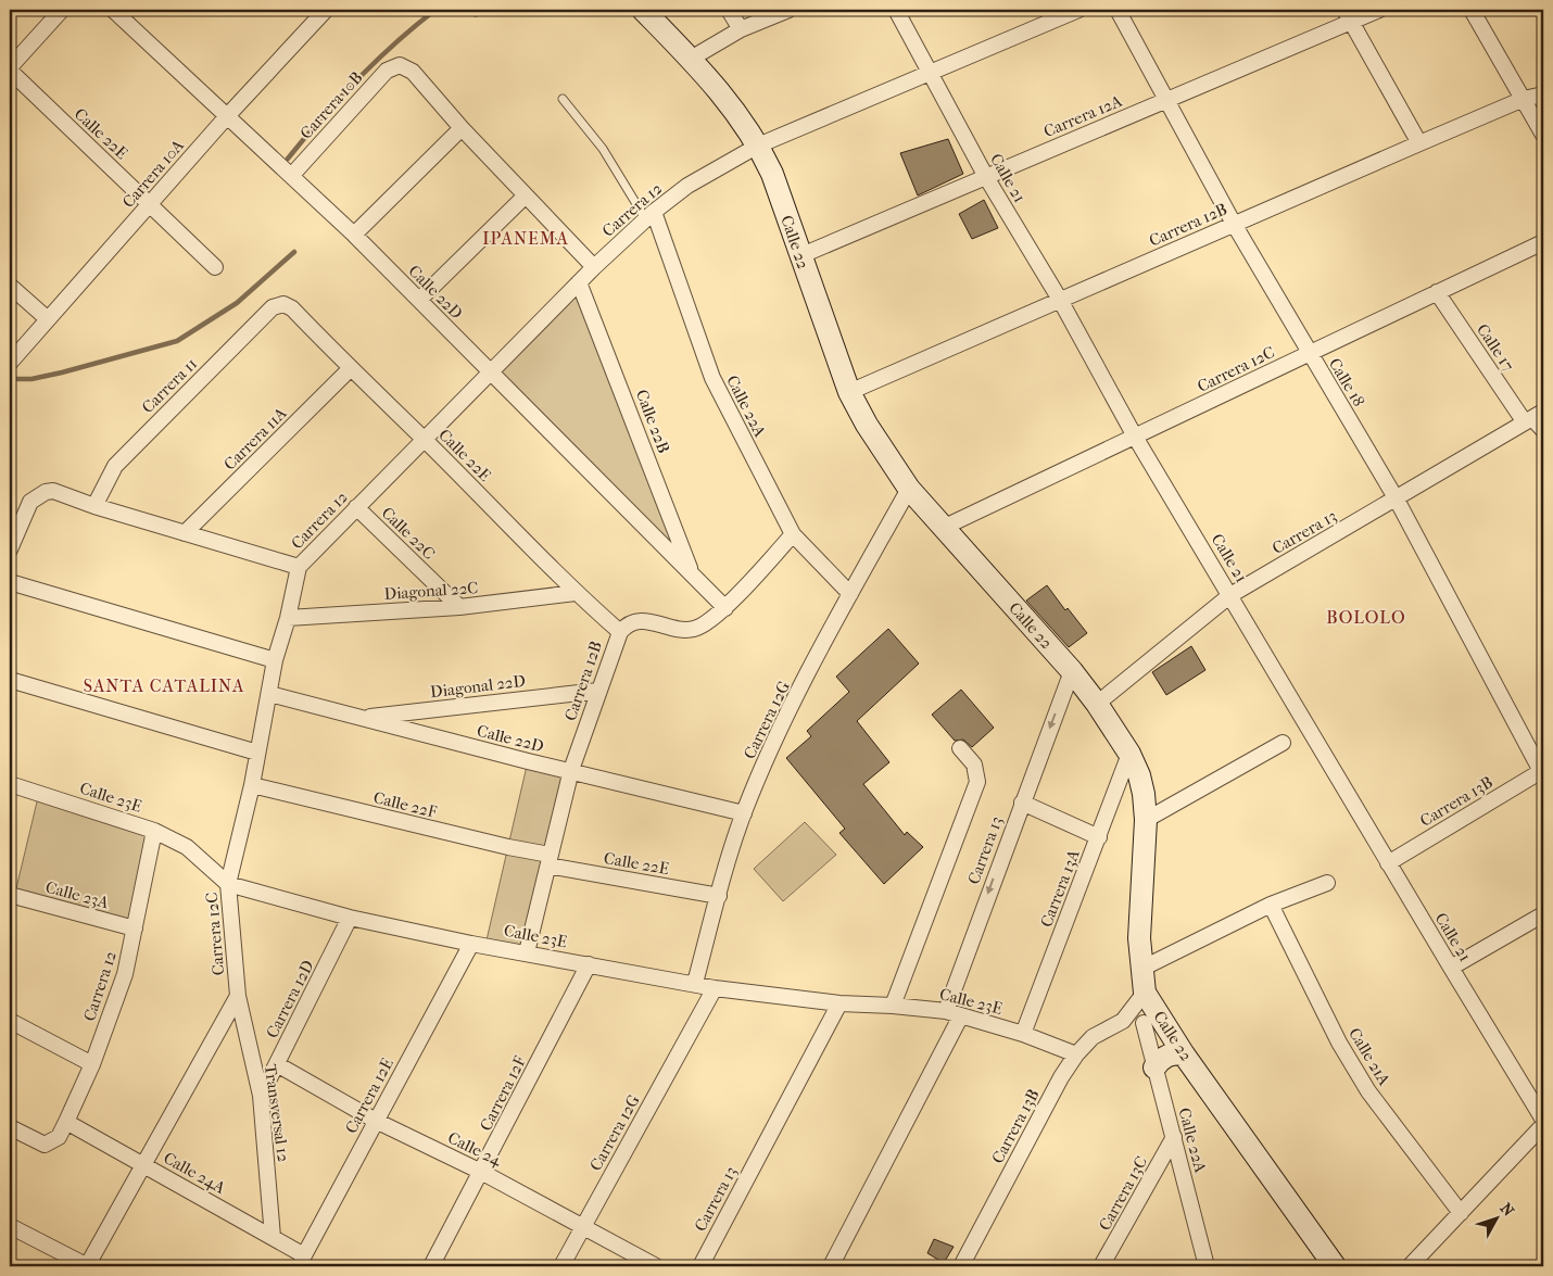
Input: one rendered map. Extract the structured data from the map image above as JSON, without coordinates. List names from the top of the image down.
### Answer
{
  "streets": {
    "street": [
      "Carrera 10B",
      "Carrera 12A",
      "Calle 22E",
      "Carrera 10A",
      "Calle 21",
      "Carrera 12",
      "Carrera 12B",
      "Calle 22",
      "Calle 22D",
      "Calle 17",
      "Carrera 12C",
      "Calle 18",
      "Carrera 11",
      "Calle 22A",
      "Calle 22B",
      "Carrera 11A",
      "Carrera 13",
      "Calle 22C",
      "Diagonal 22C",
      "Diagonal 22D",
      "Carrera 12G",
      "Calle 23E",
      "Carrera 13B",
      "Calle 22F",
      "Carrera 13A",
      "Calle 23A",
      "Carrera 12D",
      "Calle 21A",
      "Carrera 12F",
      "Carrera 12E",
      "Transversal 12",
      "Calle 24",
      "Calle 24A",
      "Carrera 13C"
    ]
  },
  "crossings": [
    ["Carrera 10B", "Calle 22D"],
    ["Carrera 12A", "Calle 21"],
    ["Carrera 12A", "Calle 22"],
    ["Carrera 12A", "Calle 18"],
    ["Calle 22E", "Carrera 10A"],
    ["Calle 22E", "Carrera 12"],
    ["Calle 22E", "Carrera 12B"],
    ["Calle 22E", "Carrera 11"],
    ["Calle 22E", "Carrera 11A"],
    ["Calle 22E", "Diagonal 22C"],
    ["Calle 22E", "Carrera 12G"],
    ["Calle 22E", "Calle 22F"],
    ["Carrera 10A", "Calle 22D"],
    ["Calle 21", "Carrera 12"],
    ["Calle 21", "Carrera 12B"],
    ["Calle 21", "Carrera 12C"],
    ["Calle 21", "Carrera 13"],
    ["Calle 21", "Carrera 13B"],
    ["Carrera 12", "Calle 22"],
    ["Carrera 12", "Calle 22D"],
    ["Carrera 12", "Carrera 12C"],
    ["Carrera 12", "Calle 22A"],
    ["Carrera 12", "Calle 22B"],
    ["Carrera 12", "Calle 22C"],
    ["Carrera 12", "Calle 23E"],
    ["Carrera 12", "Calle 23A"],
    ["Carrera 12", "Calle 24A"],
    ["Carrera 12B", "Calle 22"],
    ["Carrera 12B", "Calle 22D"],
    ["Carrera 12B", "Calle 18"],
    ["Carrera 12B", "Calle 22A"],
    ["Carrera 12B", "Diagonal 22D"],
    ["Carrera 12B", "Calle 23E"],
    ["Carrera 12B", "Calle 22F"],
    ["Calle 22", "Carrera 12C"],
    ["Calle 22", "Calle 22A"],
    ["Calle 22", "Carrera 13"],
    ["Calle 22", "Carrera 12G"],
    ["Calle 22", "Carrera 13B"],
    ["Calle 22", "Carrera 13A"],
    ["Calle 22D", "Carrera 12C"],
    ["Calle 22D", "Calle 22B"],
    ["Calle 22D", "Diagonal 22D"],
    ["Calle 22D", "Carrera 12G"],
    ["Calle 17", "Carrera 12C"],
    ["Calle 17", "Carrera 13"],
    ["Carrera 12C", "Calle 18"],
    ["Carrera 12C", "Diagonal 22C"],
    ["Carrera 12C", "Calle 23E"],
    ["Carrera 12C", "Calle 22F"],
    ["Carrera 12C", "Transversal 12"],
    ["Carrera 12C", "Calle 24A"],
    ["Calle 18", "Carrera 13"],
    ["Calle 18", "Carrera 13B"],
    ["Calle 22A", "Carrera 12G"],
    ["Calle 22A", "Carrera 13C"],
    ["Carrera 13", "Calle 23E"],
    ["Calle 22C", "Diagonal 22C"],
    ["Carrera 12G", "Calle 23E"],
    ["Carrera 12G", "Calle 24"],
    ["Calle 23E", "Carrera 13B"],
    ["Calle 23E", "Carrera 13A"],
    ["Calle 23E", "Carrera 12D"],
    ["Calle 23E", "Carrera 12F"],
    ["Calle 23E", "Carrera 12E"],
    ["Carrera 12D", "Transversal 12"],
    ["Carrera 12D", "Calle 24"],
    ["Carrera 12F", "Calle 24"],
    ["Carrera 12E", "Calle 24"],
    ["Carrera 12E", "Calle 24A"],
    ["Transversal 12", "Calle 24A"]
  ],
  "districts": ["IPANEMA", "BOLOLO", "SANTA CATALINA"],
  "north": "top right"
}
